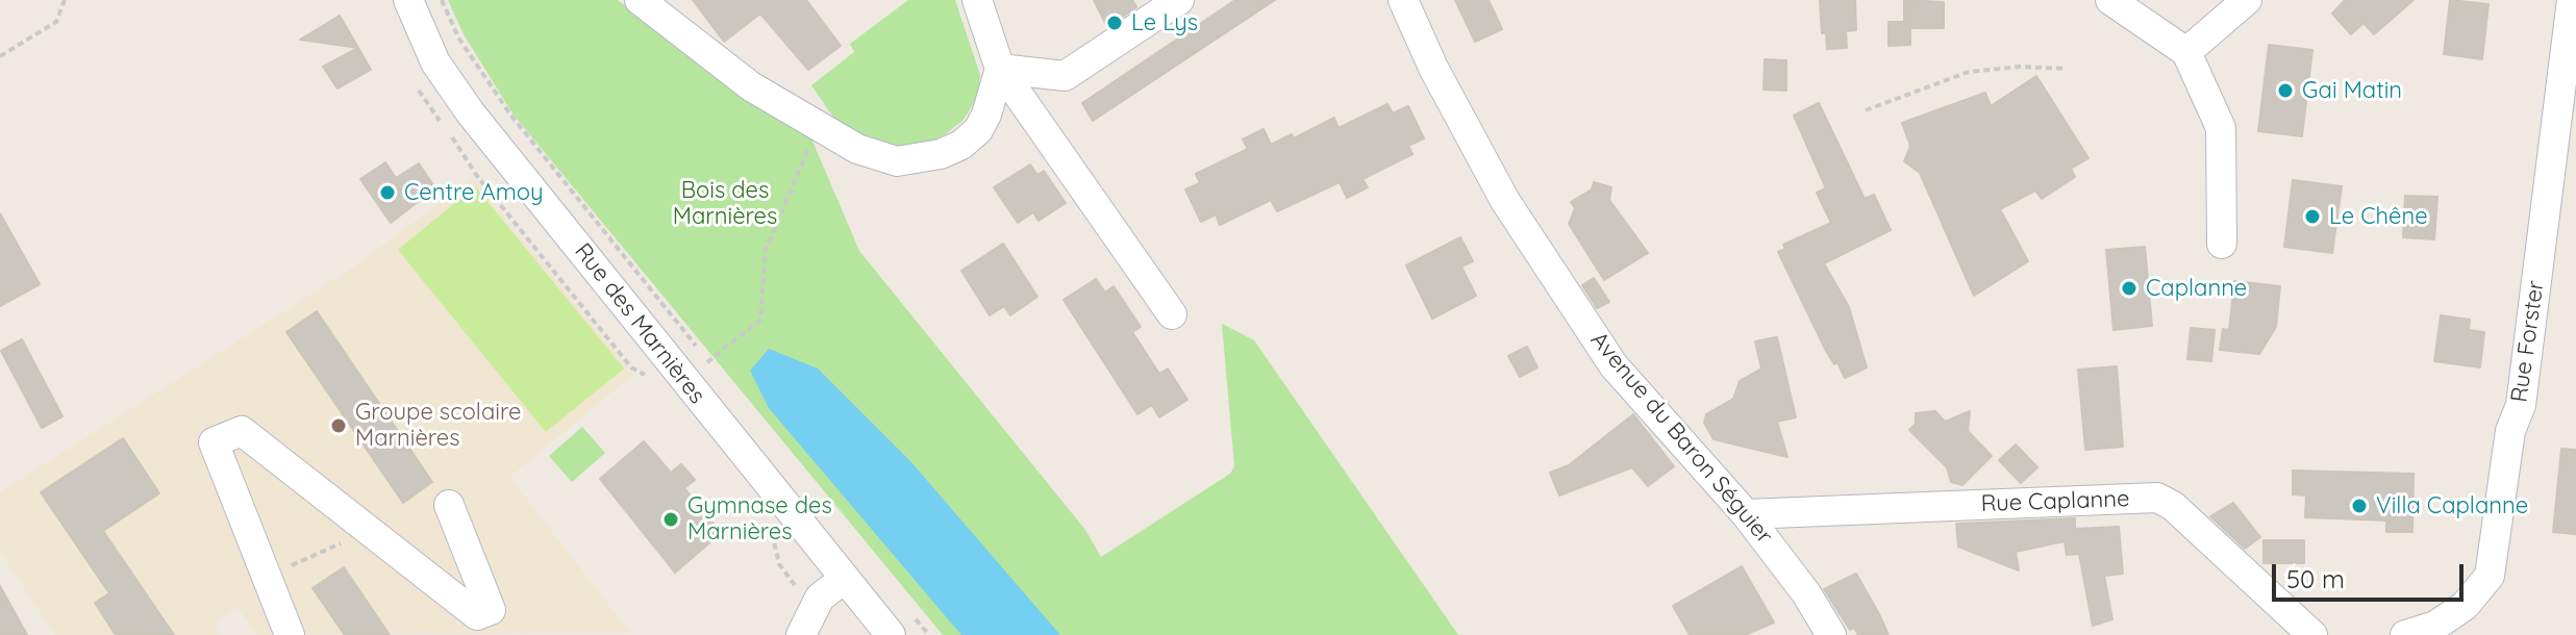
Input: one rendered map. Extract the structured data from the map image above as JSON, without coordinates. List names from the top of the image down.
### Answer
{
  "streets": {
    "street": [
      "Rue des Marnières",
      "Rue Forster",
      "Avenue du Baron Séguier",
      "Rue Caplanne"
    ]
  },
  "crossings": [
    ["Avenue du Baron Séguier", "Rue Caplanne"]
  ],
  "parks": ["Bois des Marnières"],
  "places": [
    "Le Lys",
    "Gai Matin",
    "Centre Amoy",
    "Le Chêne",
    "Caplanne",
    "Groupe scolaire Marnières",
    "Villa Caplanne",
    "Gymnase des Marnières"
  ],
  "scale_bar": "50 m"
}
